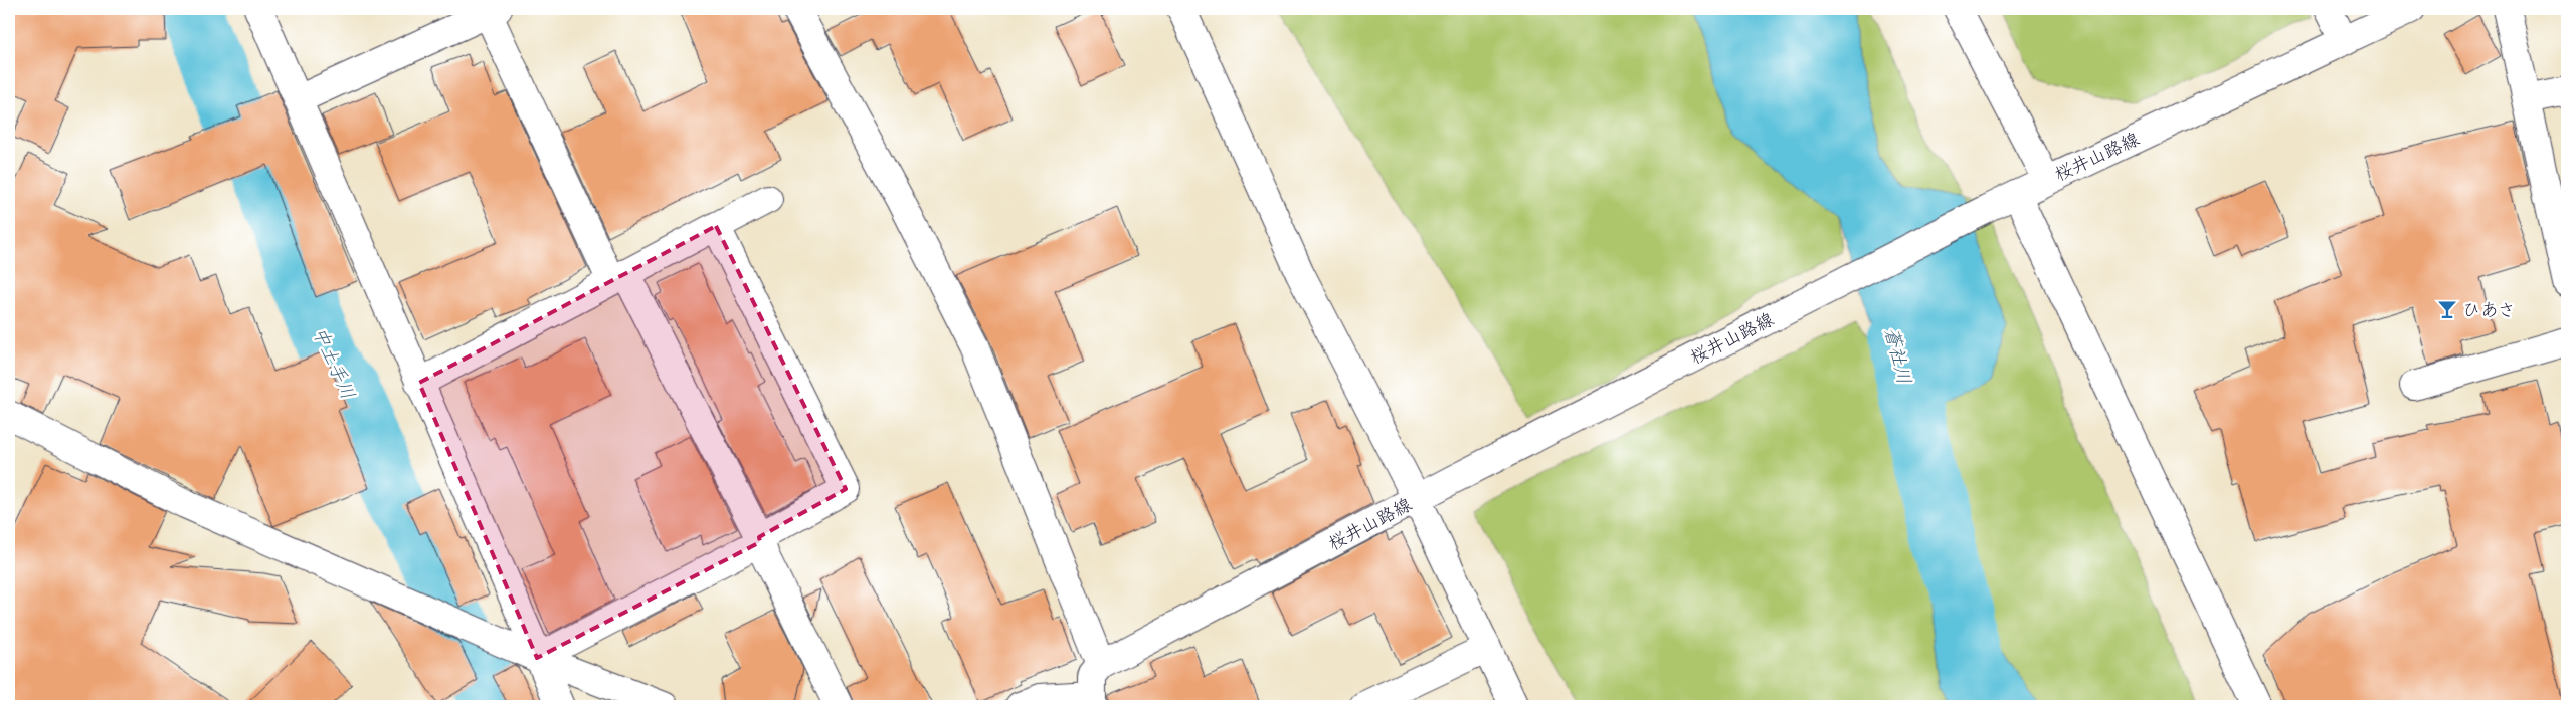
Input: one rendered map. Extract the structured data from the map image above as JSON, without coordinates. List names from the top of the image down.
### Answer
{
  "streets": {
    "street": ["桜井山路線"]
  },
  "water": ["蒼社川", "中土手川"],
  "places": {
    "bar": ["ひあさ"]
  }
}
